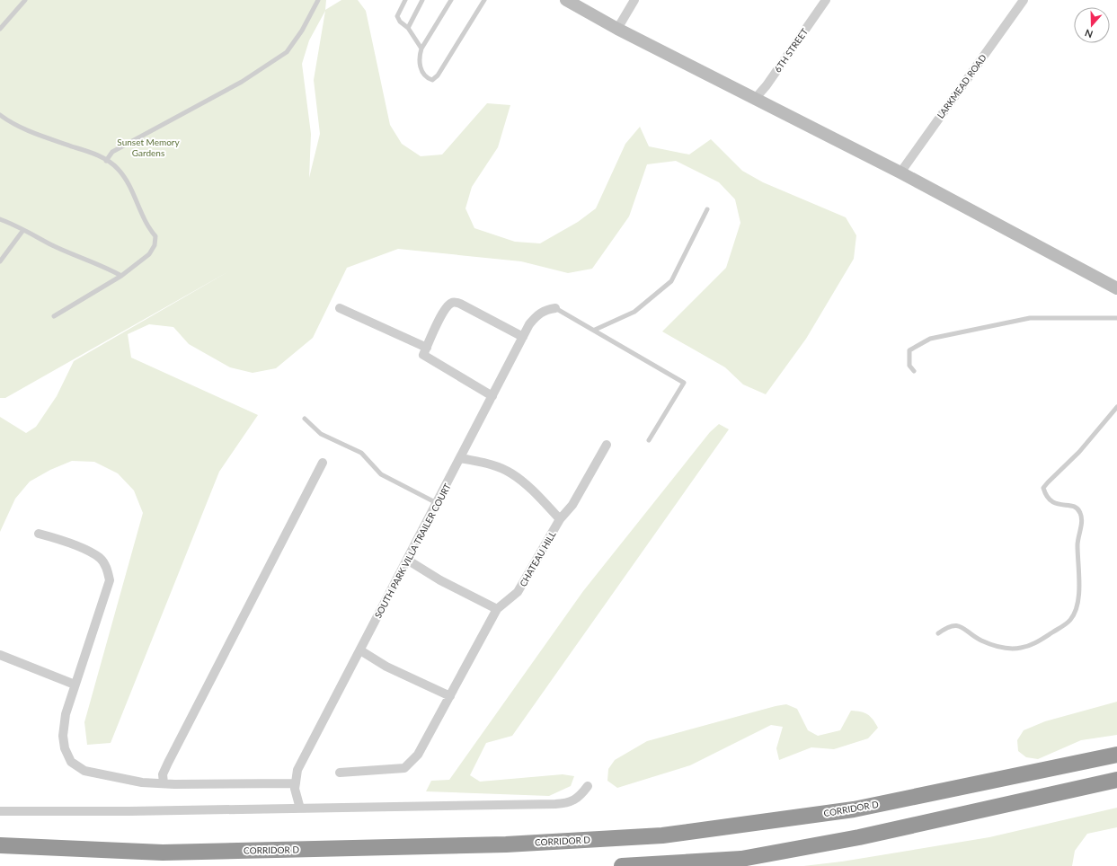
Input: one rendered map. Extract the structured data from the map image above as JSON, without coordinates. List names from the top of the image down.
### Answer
{
  "streets": {
    "highway": ["CORRIDOR D"],
    "street": [
      "6TH STREET",
      "LARKMEAD ROAD",
      "SOUTH PARK VILLA TRAILER COURT",
      "CHATEAU HILL"
    ]
  },
  "parks": ["Sunset Memory Gardens"],
  "north": "bottom"
}
